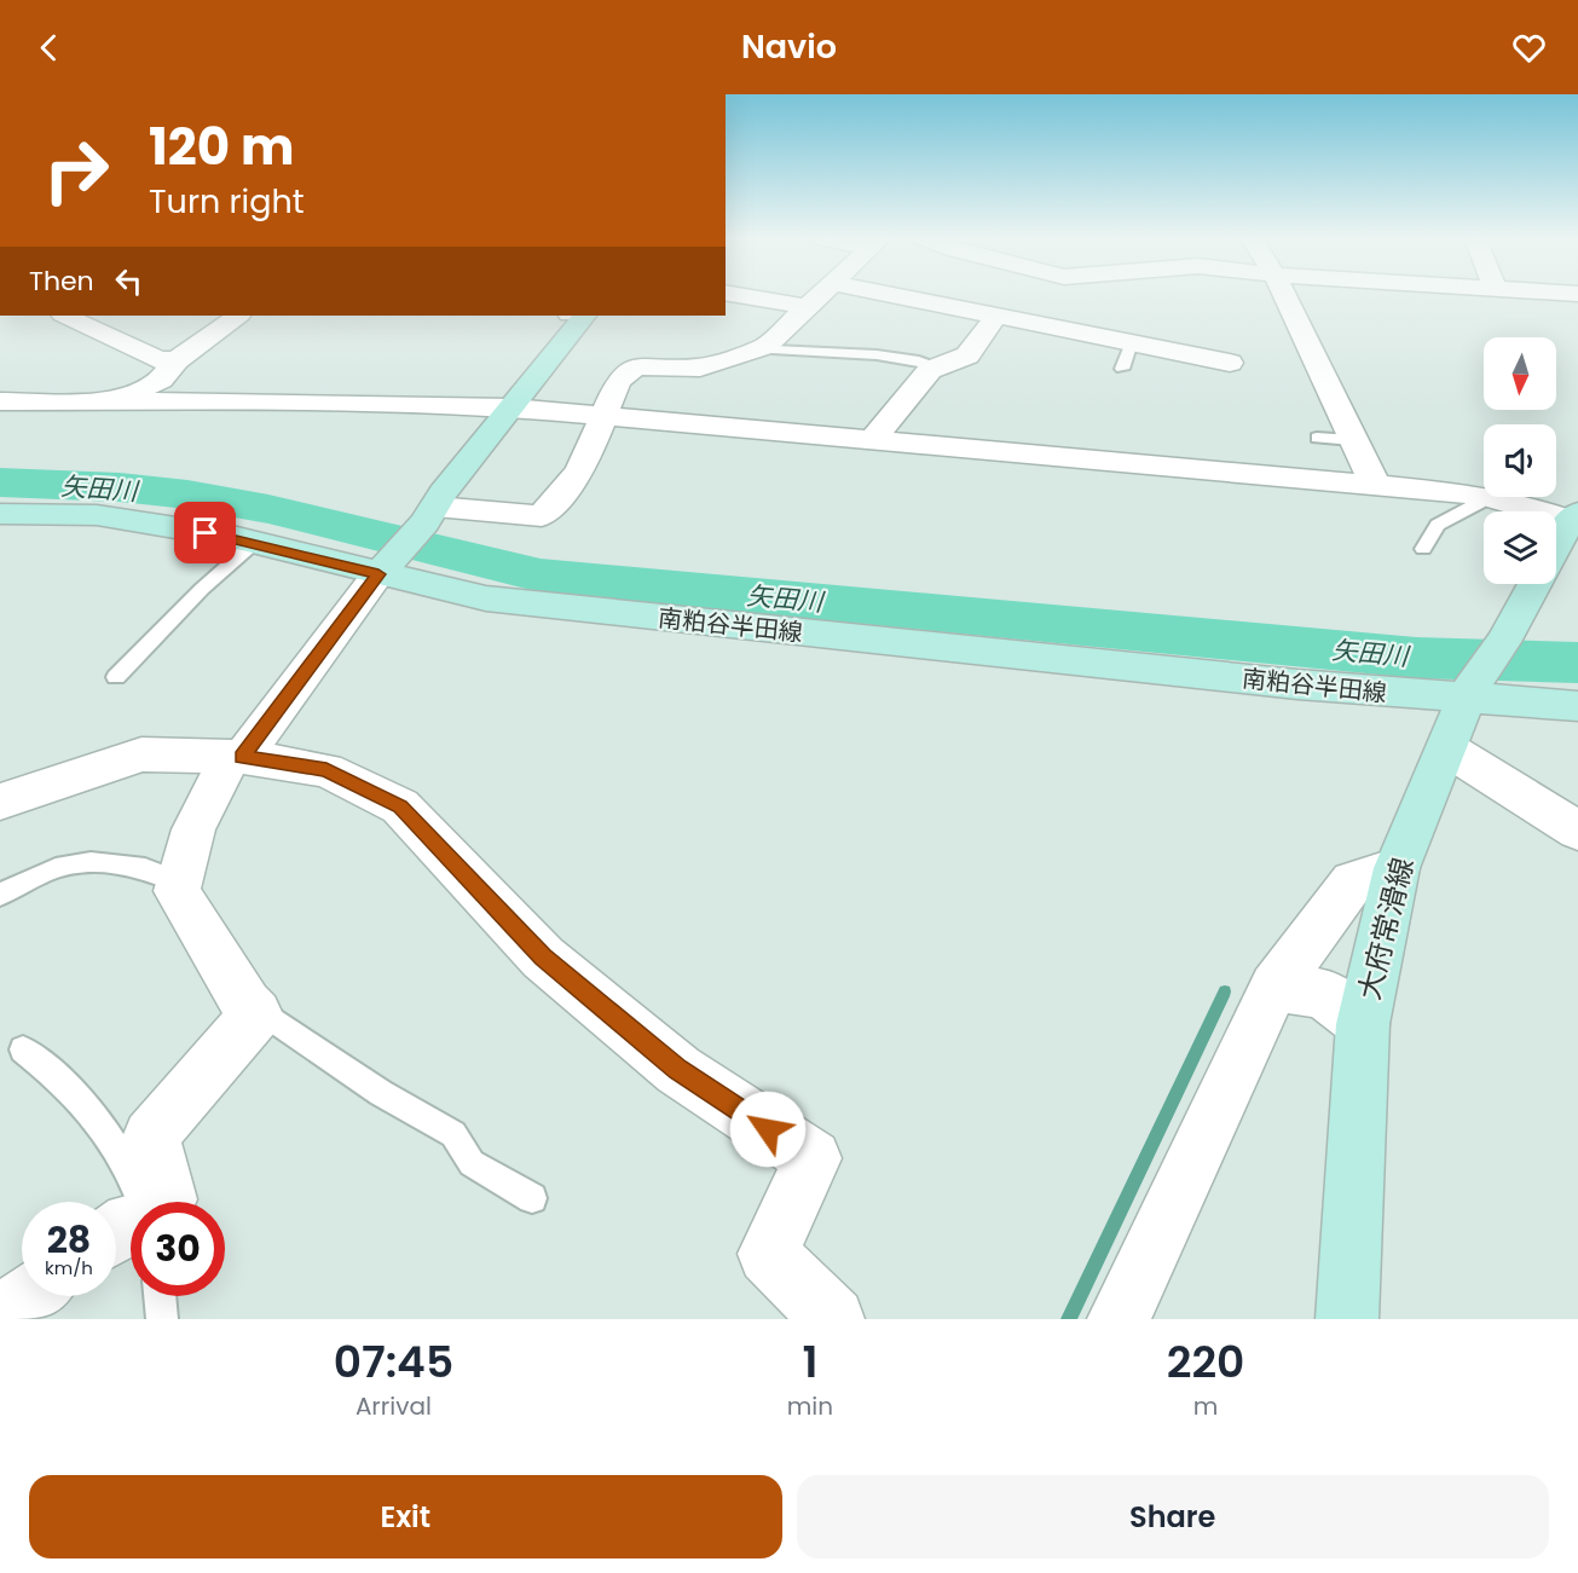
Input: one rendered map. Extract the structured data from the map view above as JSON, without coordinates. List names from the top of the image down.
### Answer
{
  "streets": {
    "main road": ["南粕谷半田線", "大府常滑線"]
  },
  "crossings": [
    ["南粕谷半田線", "大府常滑線"]
  ],
  "water": ["矢田川"],
  "north": "bottom",
  "page": {
    "header": "Navio",
    "turn": ["120 m", "Turn right"],
    "then": "Then",
    "speed": "28 km/h",
    "limit": "30",
    "eta": [
      "07:45",
      "Arrival",
      "1",
      "min",
      "220",
      "m"
    ],
    "buttons": ["Exit", "Share"]
  }
}
